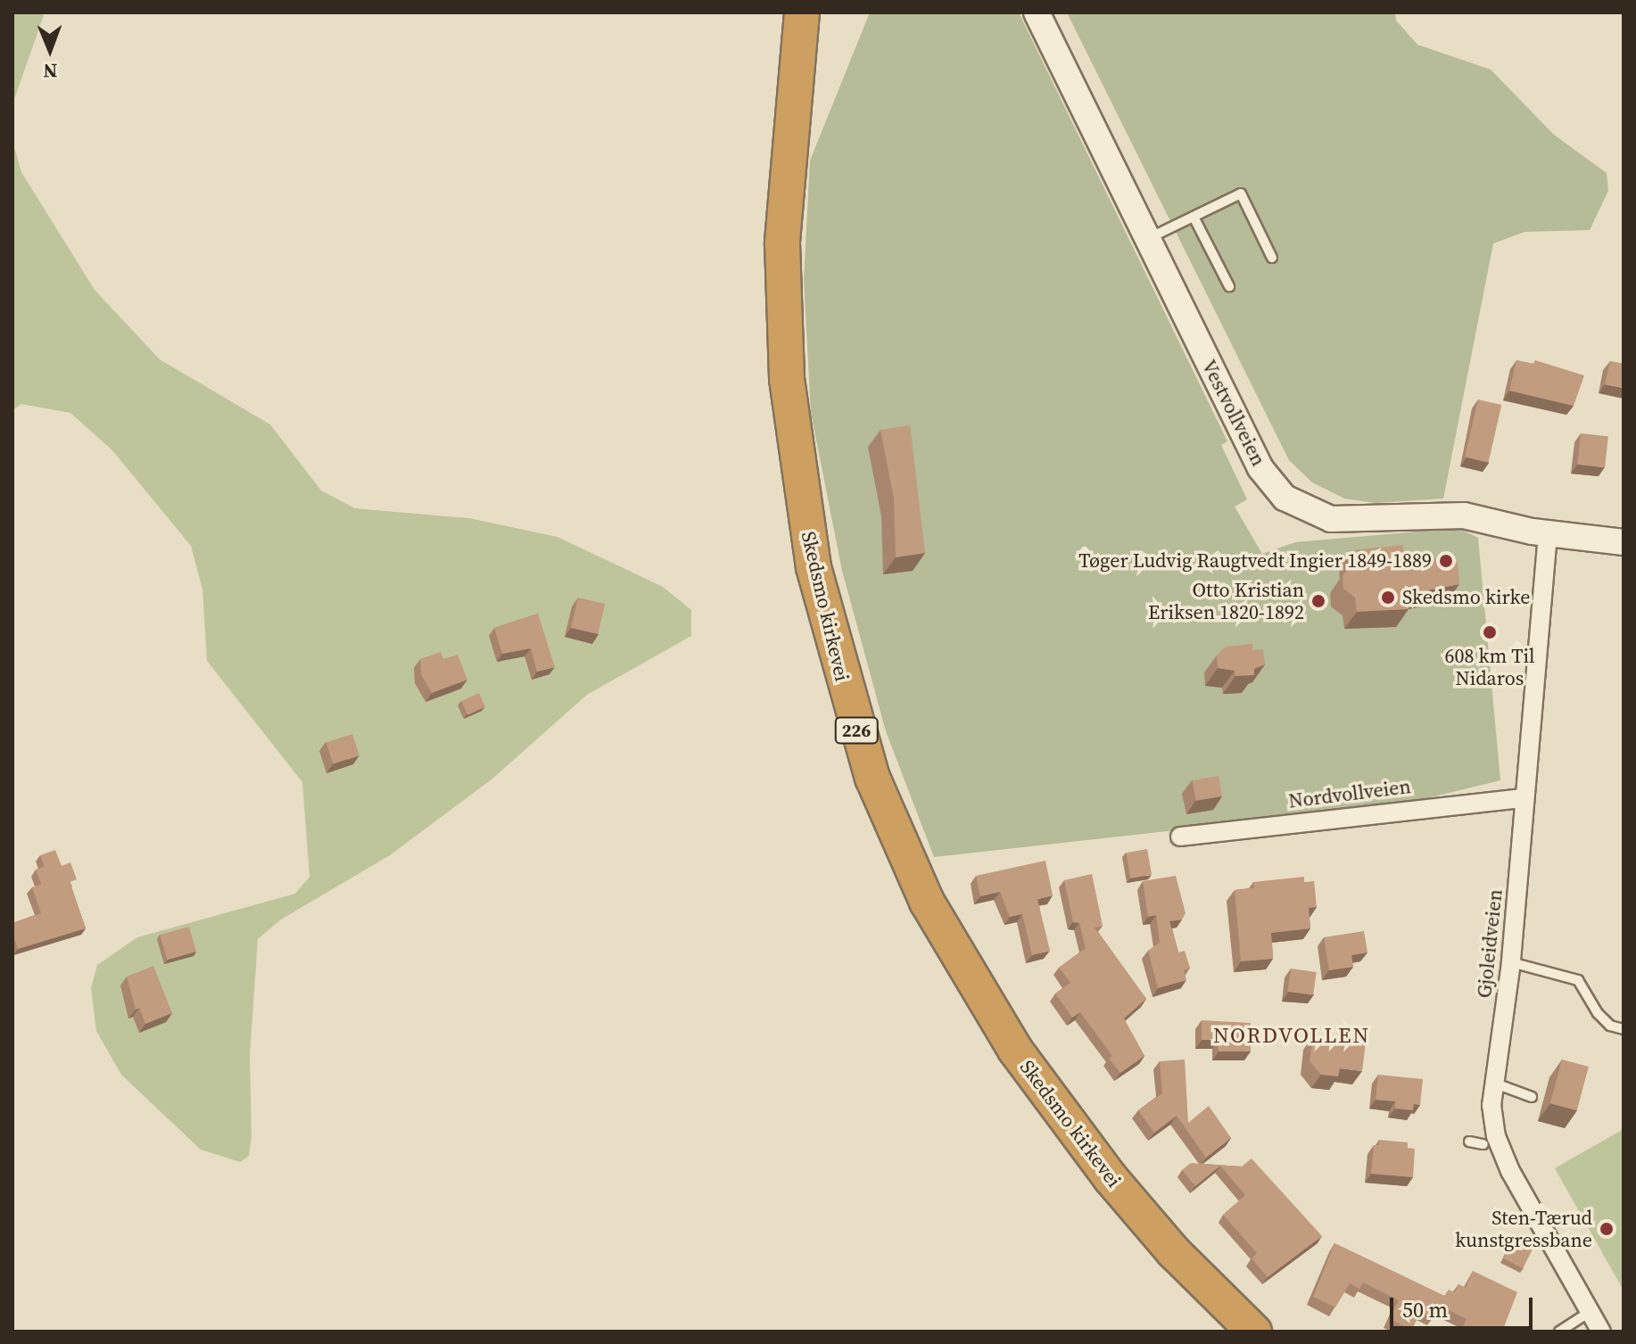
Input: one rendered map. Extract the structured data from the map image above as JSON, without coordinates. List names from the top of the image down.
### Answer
{
  "streets": {
    "highway": ["Skedsmo kirkevei", "226"],
    "street": ["Vestvollveien", "Nordvollveien", "Gjoleidveien"]
  },
  "crossings": [
    ["Vestvollveien", "Gjoleidveien"],
    ["Nordvollveien", "Gjoleidveien"]
  ],
  "districts": ["NORDVOLLEN"],
  "places": [
    "Tøger Ludvig Raugtvedt Ingier 1849-1889",
    "Skedsmo kirke",
    "Otto Kristian Eriksen 1820-1892",
    "608 km Til Nidaros",
    "Sten-Tærud kunstgressbane"
  ],
  "scale_bar": "50 m",
  "north": "bottom"
}
